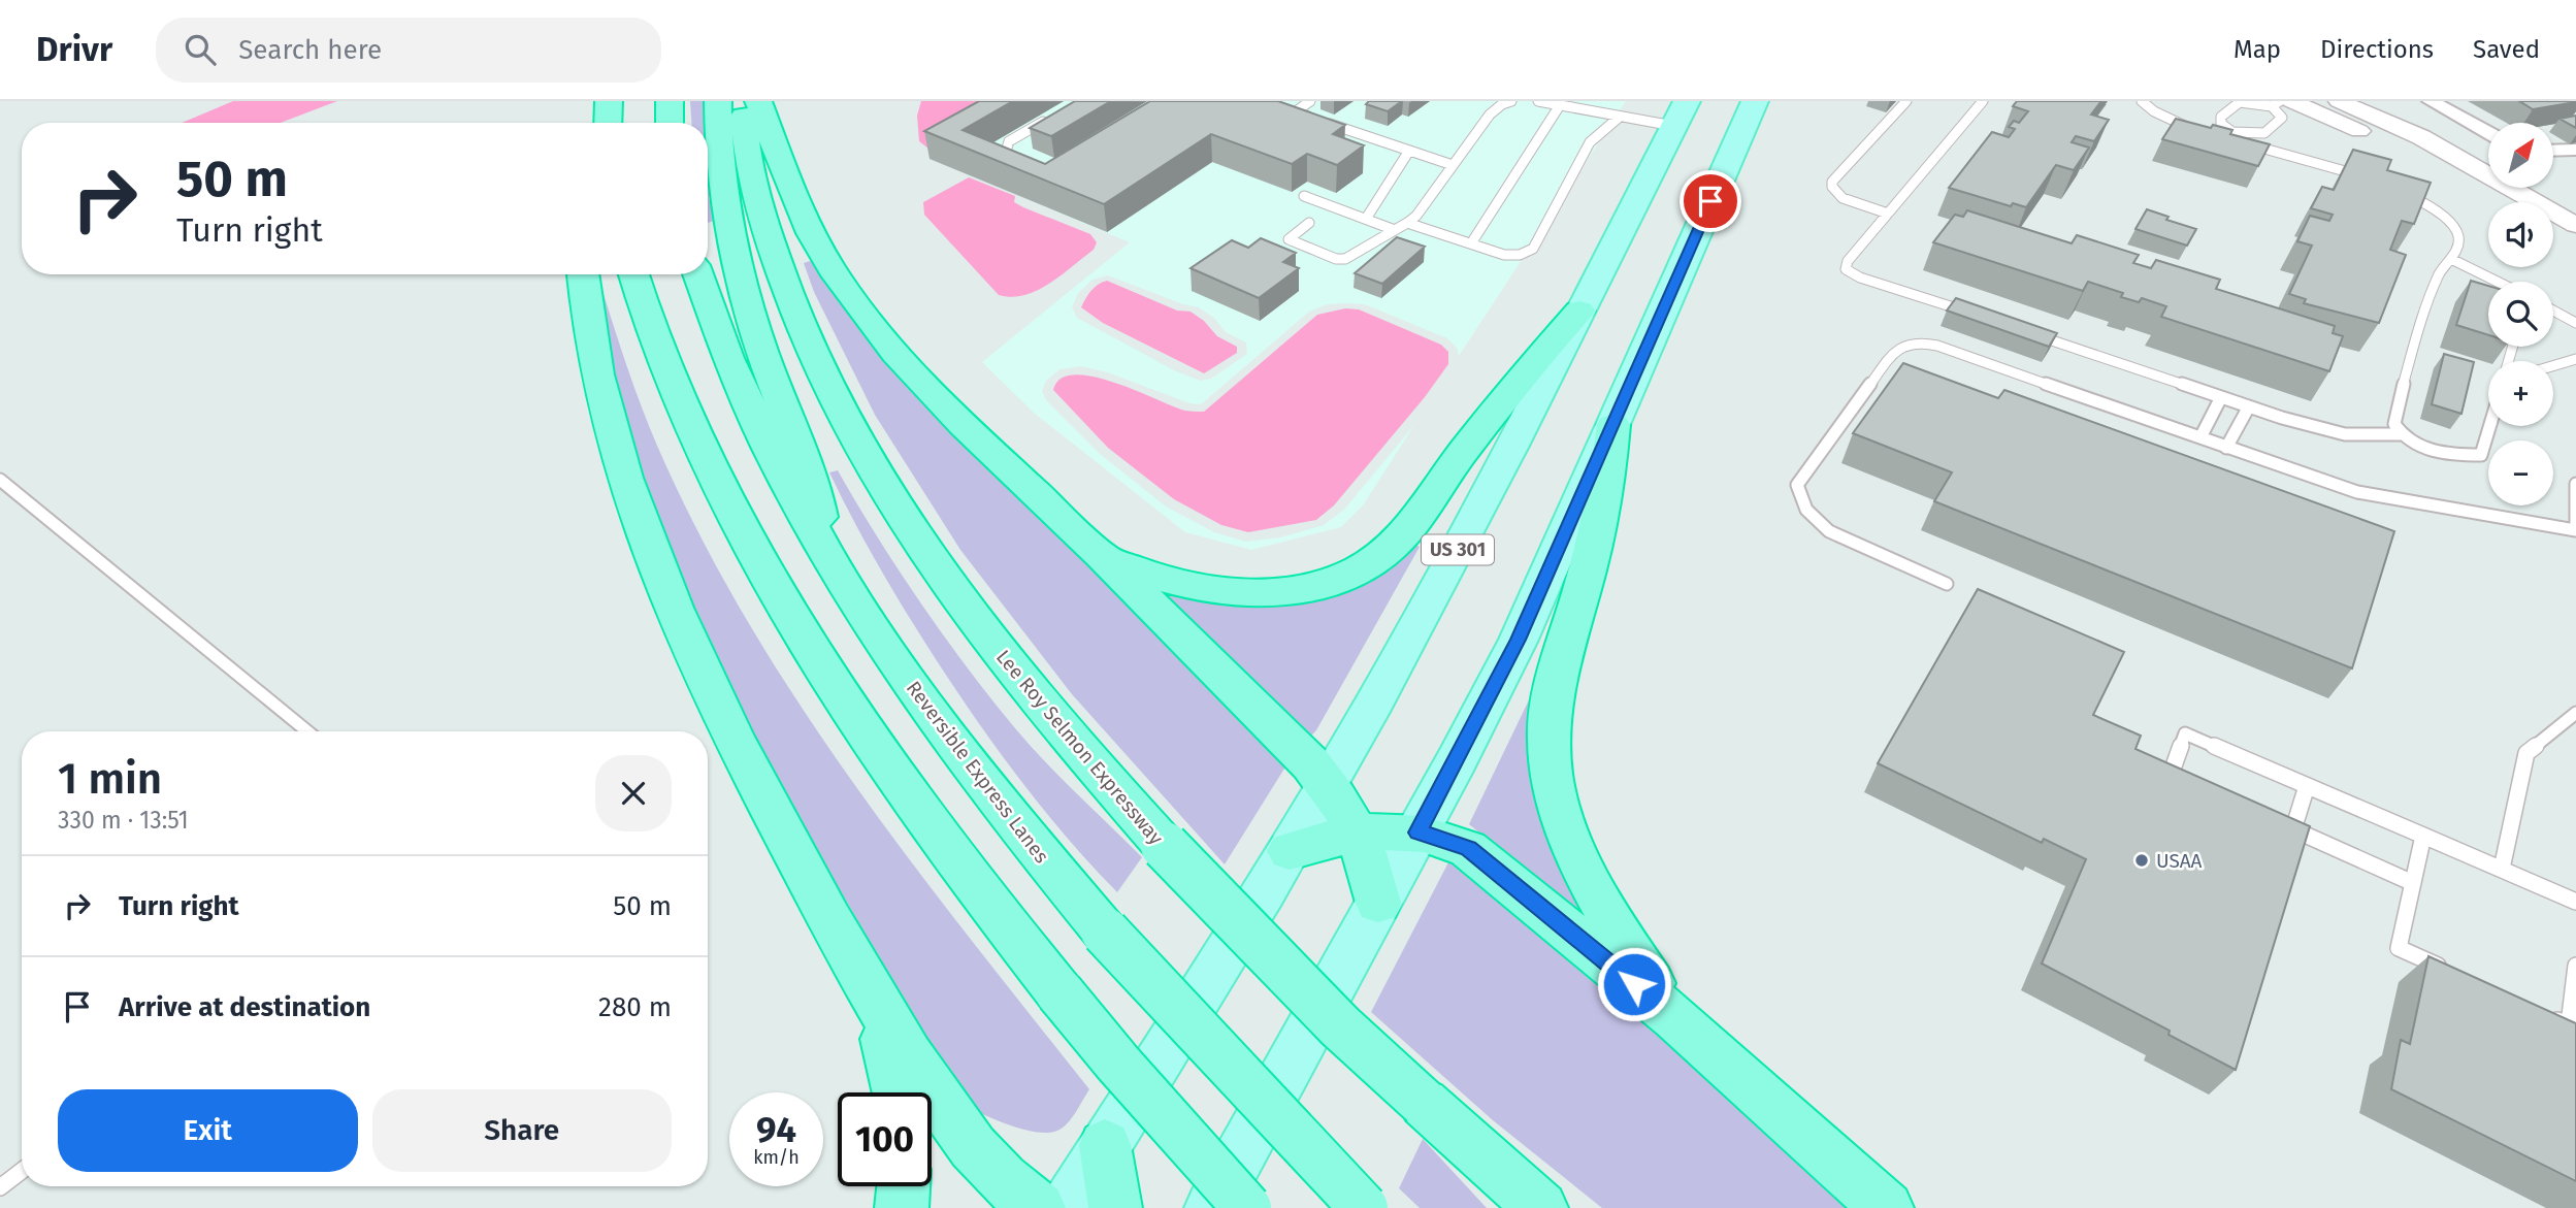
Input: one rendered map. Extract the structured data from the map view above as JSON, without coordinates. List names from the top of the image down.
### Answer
{
  "streets": {
    "highway": ["Lee Roy Selmon Expressway", "Reversible Express Lanes"],
    "main road": ["US 301"]
  },
  "places": ["USAA"],
  "north": "top right",
  "page": {
    "header": "Drivr",
    "search": "Search here",
    "nav": ["Map", "Directions", "Saved"],
    "map_buttons": ["+", "−"],
    "turn": ["50 m", "Turn right"],
    "heading": ["1 min", "330 m · 13:51"],
    "list": [
      {
        "name": "Turn right",
        "value": "50 m"
      },
      {
        "name": "Arrive at destination",
        "value": "280 m"
      }
    ],
    "buttons": ["Exit", "Share"],
    "speed": "94 km/h",
    "limit": "100"
  }
}
